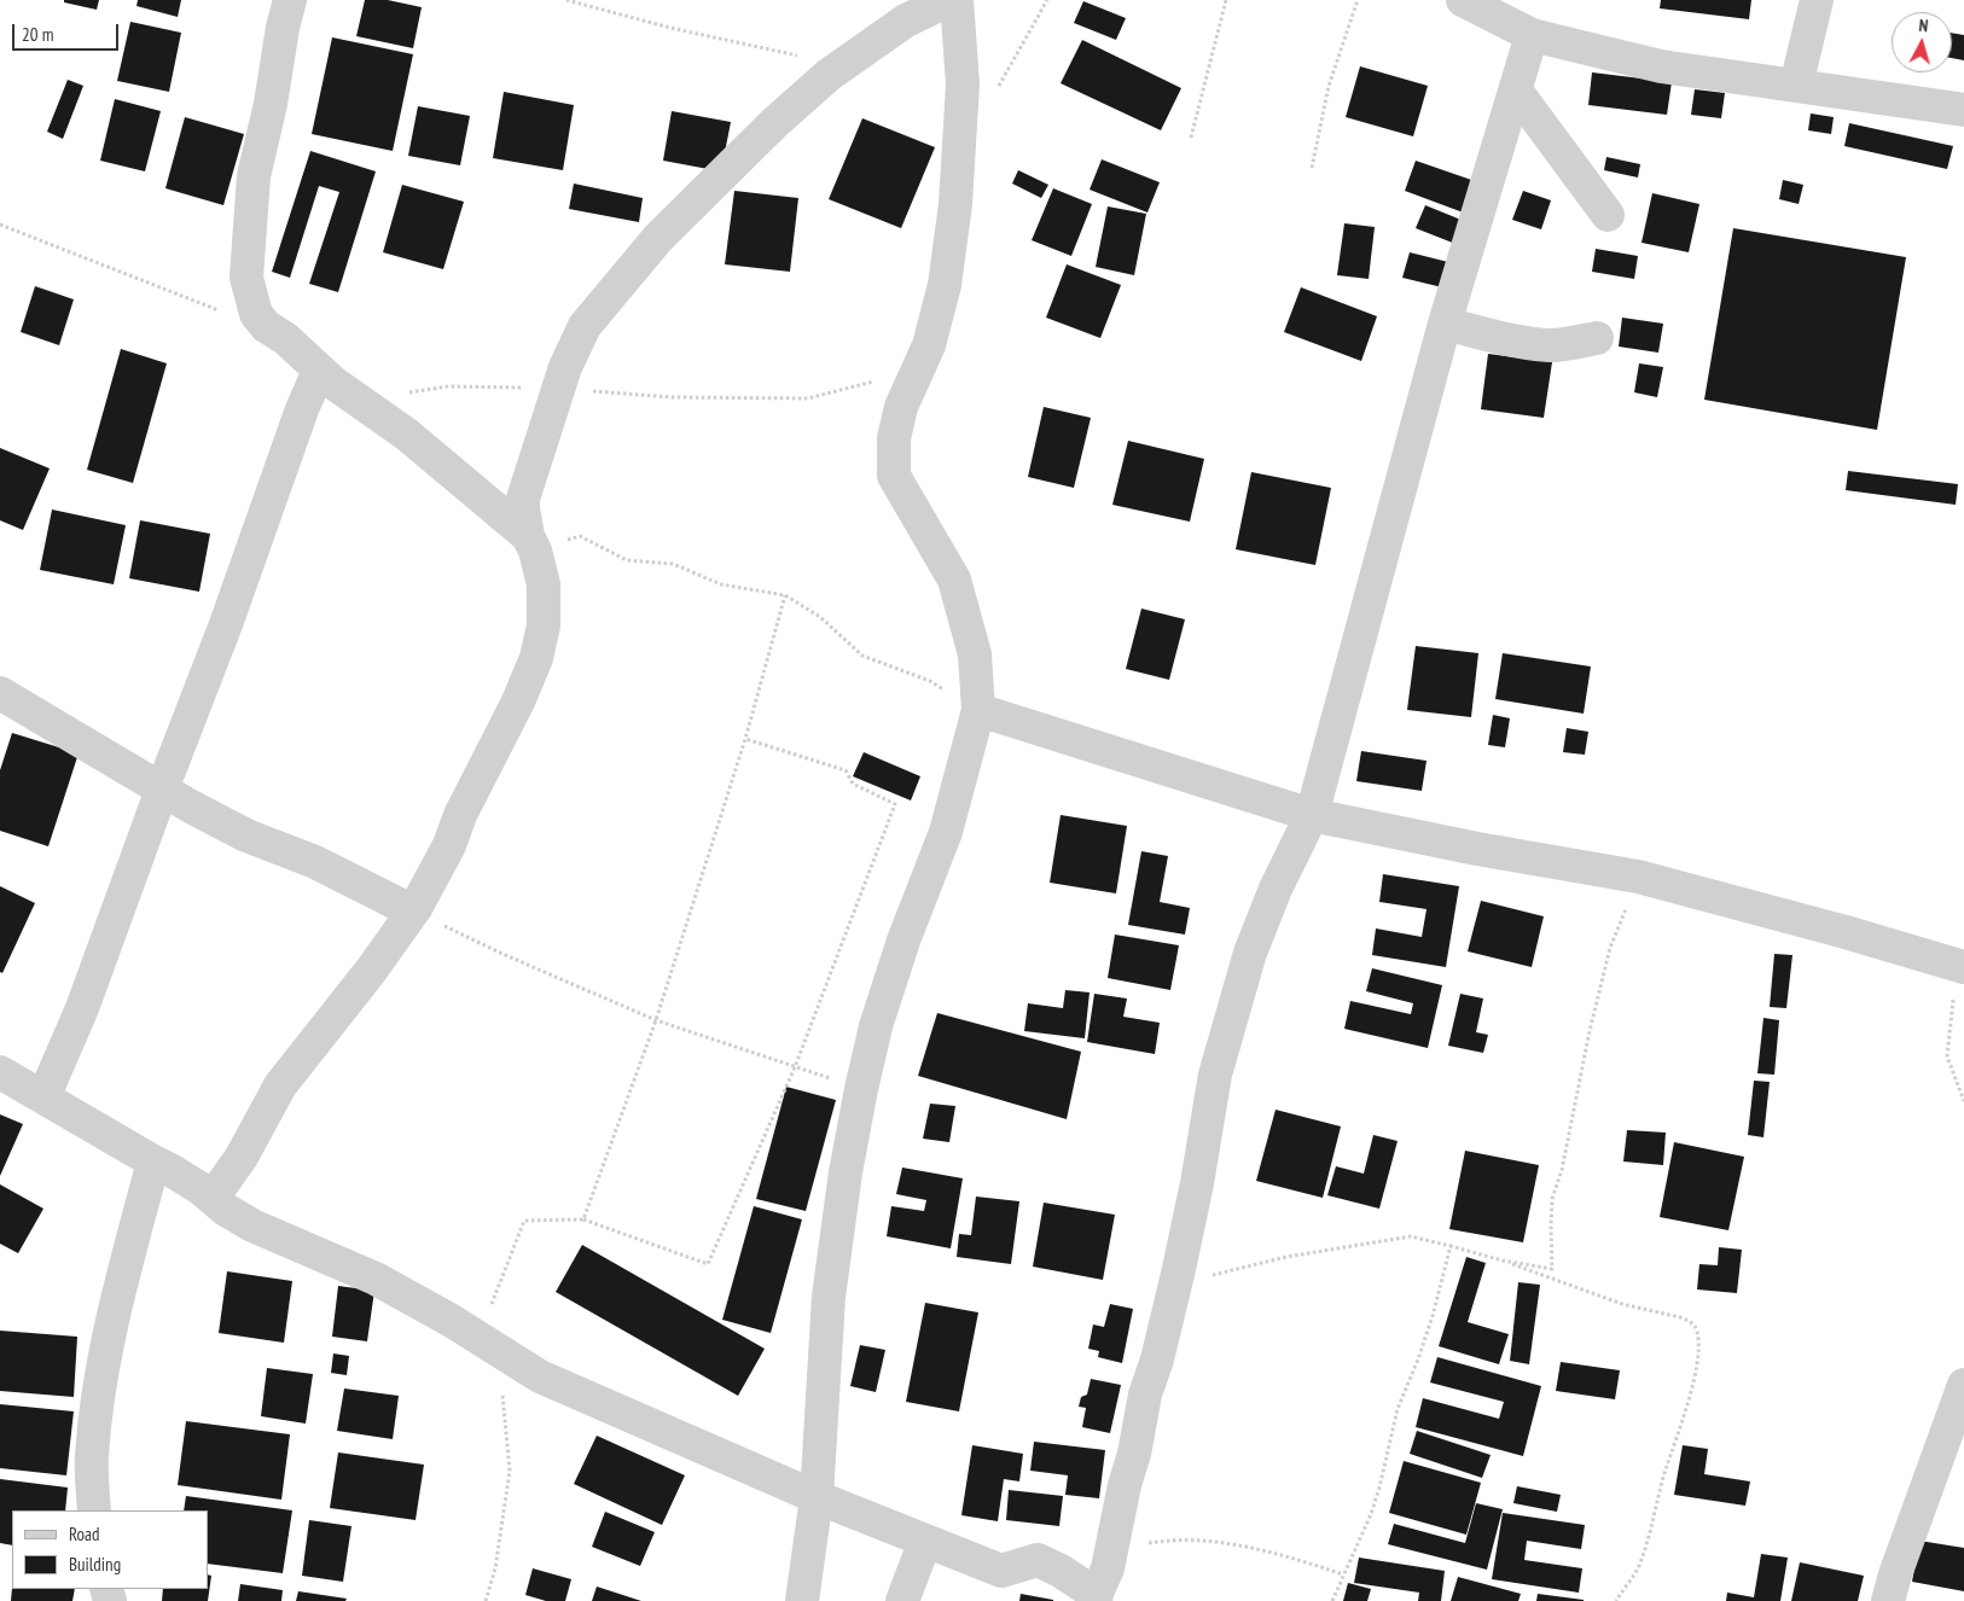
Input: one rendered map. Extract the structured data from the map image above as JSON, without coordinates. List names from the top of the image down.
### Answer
{
  "legend": ["Road", "Building"],
  "scale_bar": "20 m",
  "north": "top"
}
